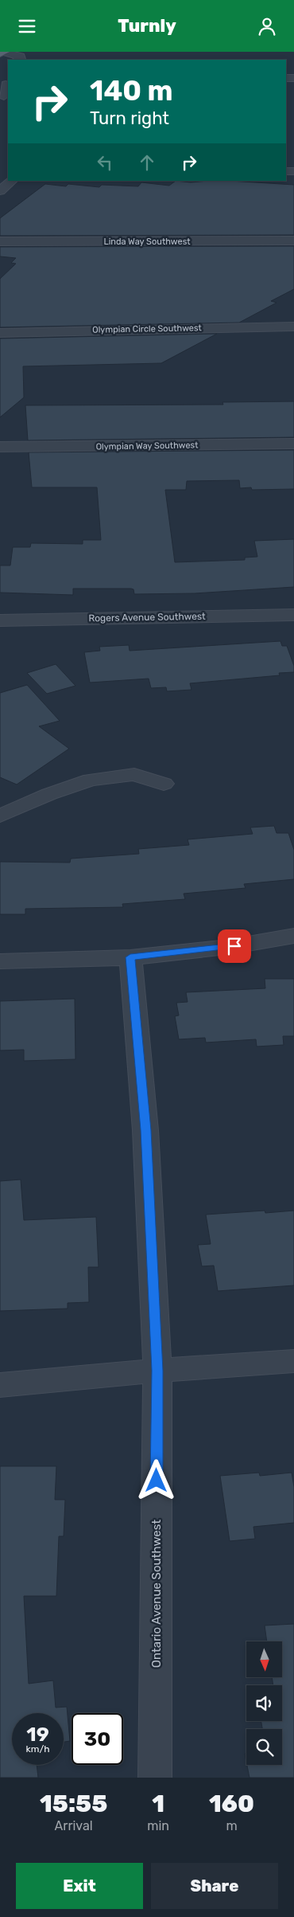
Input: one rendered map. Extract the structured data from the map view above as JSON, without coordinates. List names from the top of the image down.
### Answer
{
  "streets": {
    "street": [
      "Linda Way Southwest",
      "Olympian Circle Southwest",
      "Olympian Way Southwest",
      "Rogers Avenue Southwest",
      "Ontario Avenue Southwest"
    ]
  },
  "north": "bottom",
  "page": {
    "header": "Turnly",
    "turn": ["140 m", "Turn right"],
    "speed": "19 km/h",
    "limit": "30",
    "eta": [
      "15:55",
      "Arrival",
      "1",
      "min",
      "160",
      "m"
    ],
    "buttons": ["Exit", "Share"]
  }
}
